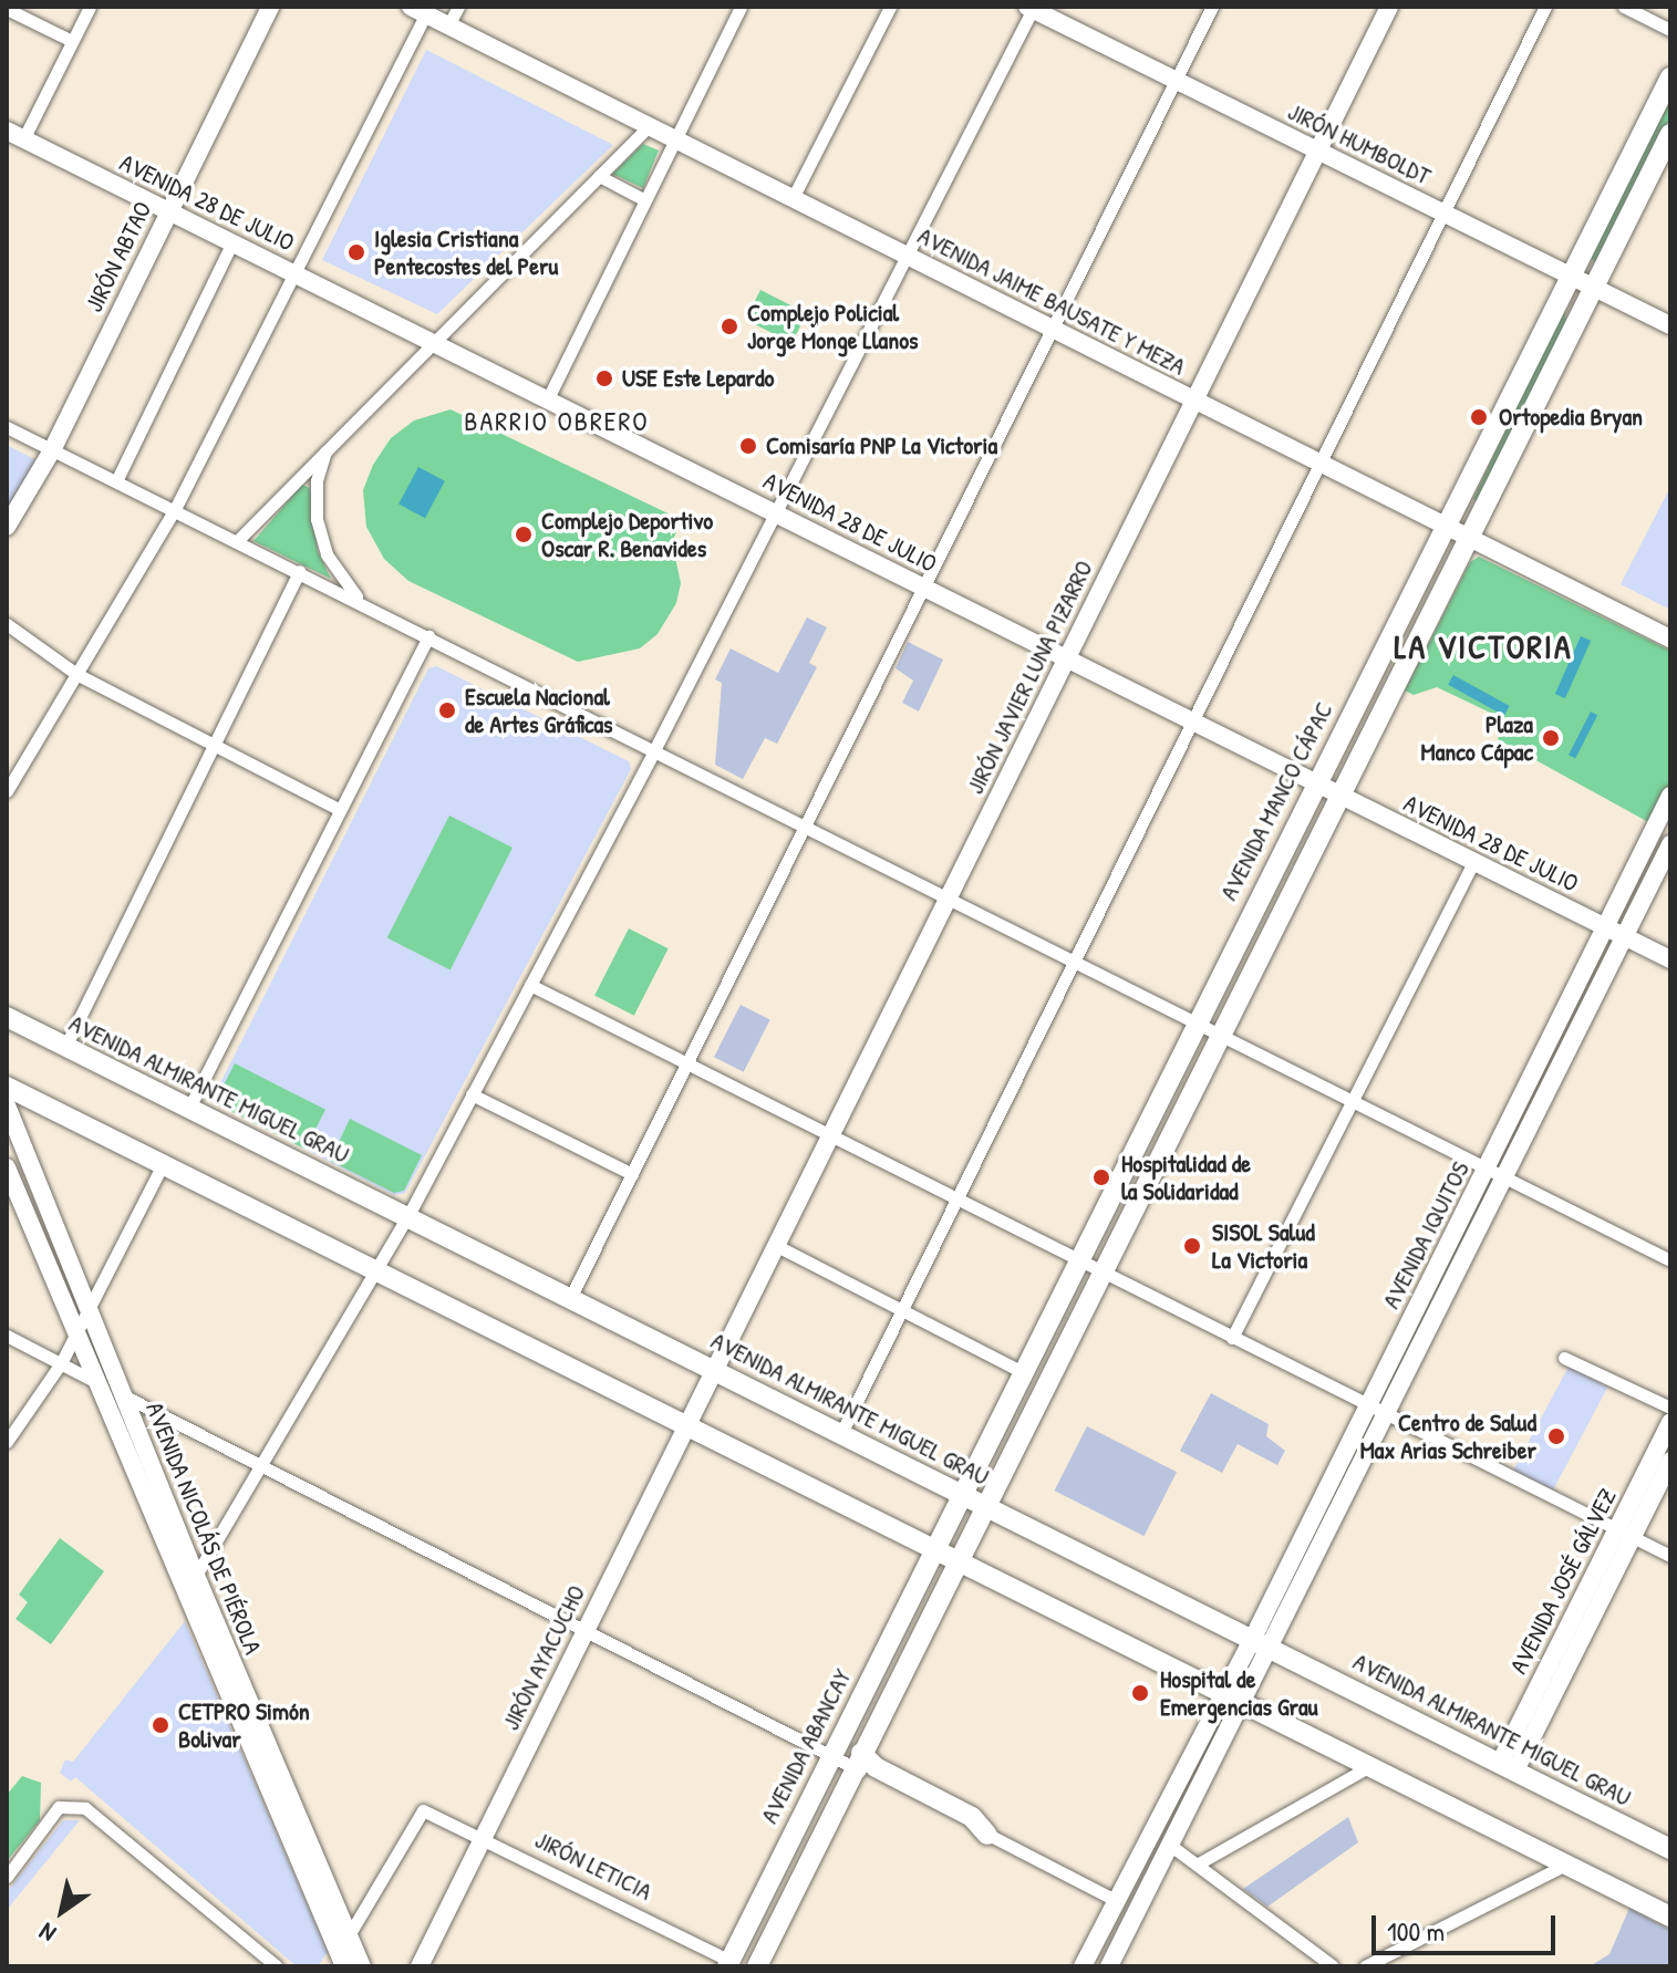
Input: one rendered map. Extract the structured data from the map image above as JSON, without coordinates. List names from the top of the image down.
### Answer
{
  "streets": {
    "main road": [
      "JIRÓN HUMBOLDT",
      "AVENIDA 28 DE JULIO",
      "JIRÓN ABTAO",
      "AVENIDA JAIME BAUSATE Y MEZA",
      "JIRÓN JAVIER LUNA PIZARRO",
      "AVENIDA MANCO CÁPAC",
      "AVENIDA ALMIRANTE MIGUEL GRAU",
      "AVENIDA IQUITOS",
      "AVENIDA NICOLÁS DE PIÉROLA",
      "AVENIDA JOSÉ GÁLVEZ",
      "JIRÓN AYACUCHO",
      "AVENIDA ABANCAY"
    ],
    "street": ["JIRÓN LETICIA"]
  },
  "crossings": [
    ["JIRÓN HUMBOLDT", "JIRÓN JAVIER LUNA PIZARRO"],
    ["JIRÓN HUMBOLDT", "AVENIDA MANCO CÁPAC"],
    ["AVENIDA 28 DE JULIO", "JIRÓN ABTAO"],
    ["AVENIDA 28 DE JULIO", "JIRÓN JAVIER LUNA PIZARRO"],
    ["AVENIDA 28 DE JULIO", "AVENIDA MANCO CÁPAC"],
    ["AVENIDA 28 DE JULIO", "AVENIDA IQUITOS"],
    ["AVENIDA JAIME BAUSATE Y MEZA", "JIRÓN JAVIER LUNA PIZARRO"],
    ["AVENIDA JAIME BAUSATE Y MEZA", "AVENIDA MANCO CÁPAC"],
    ["JIRÓN JAVIER LUNA PIZARRO", "AVENIDA ALMIRANTE MIGUEL GRAU"],
    ["JIRÓN JAVIER LUNA PIZARRO", "JIRÓN AYACUCHO"],
    ["AVENIDA MANCO CÁPAC", "AVENIDA ALMIRANTE MIGUEL GRAU"],
    ["AVENIDA MANCO CÁPAC", "AVENIDA ABANCAY"],
    ["AVENIDA ALMIRANTE MIGUEL GRAU", "AVENIDA IQUITOS"],
    ["AVENIDA ALMIRANTE MIGUEL GRAU", "AVENIDA JOSÉ GÁLVEZ"],
    ["AVENIDA ALMIRANTE MIGUEL GRAU", "JIRÓN AYACUCHO"],
    ["AVENIDA NICOLÁS DE PIÉROLA", "JIRÓN LETICIA"],
    ["JIRÓN AYACUCHO", "JIRÓN LETICIA"],
    ["AVENIDA ABANCAY", "JIRÓN LETICIA"]
  ],
  "districts": ["BARRIO OBRERO", "LA VICTORIA"],
  "places": [
    "Iglesia Cristiana Pentecostes del Peru",
    "Complejo Policial Jorge Monge Llanos",
    "USE Este Lepardo",
    "Ortopedia Bryan",
    "Comisaría PNP La Victoria",
    "Complejo Deportivo Oscar R. Benavides",
    "Escuela Nacional de Artes Gráficas",
    "Plaza Manco Cápac",
    "Hospitalidad de la Solidaridad",
    "SISOL Salud La Victoria",
    "Centro de Salud Max Arias Schreiber",
    "Hospital de Emergencias Grau",
    "CETPRO Simón Bolivar"
  ],
  "scale_bar": "100 m",
  "north": "bottom left"
}
